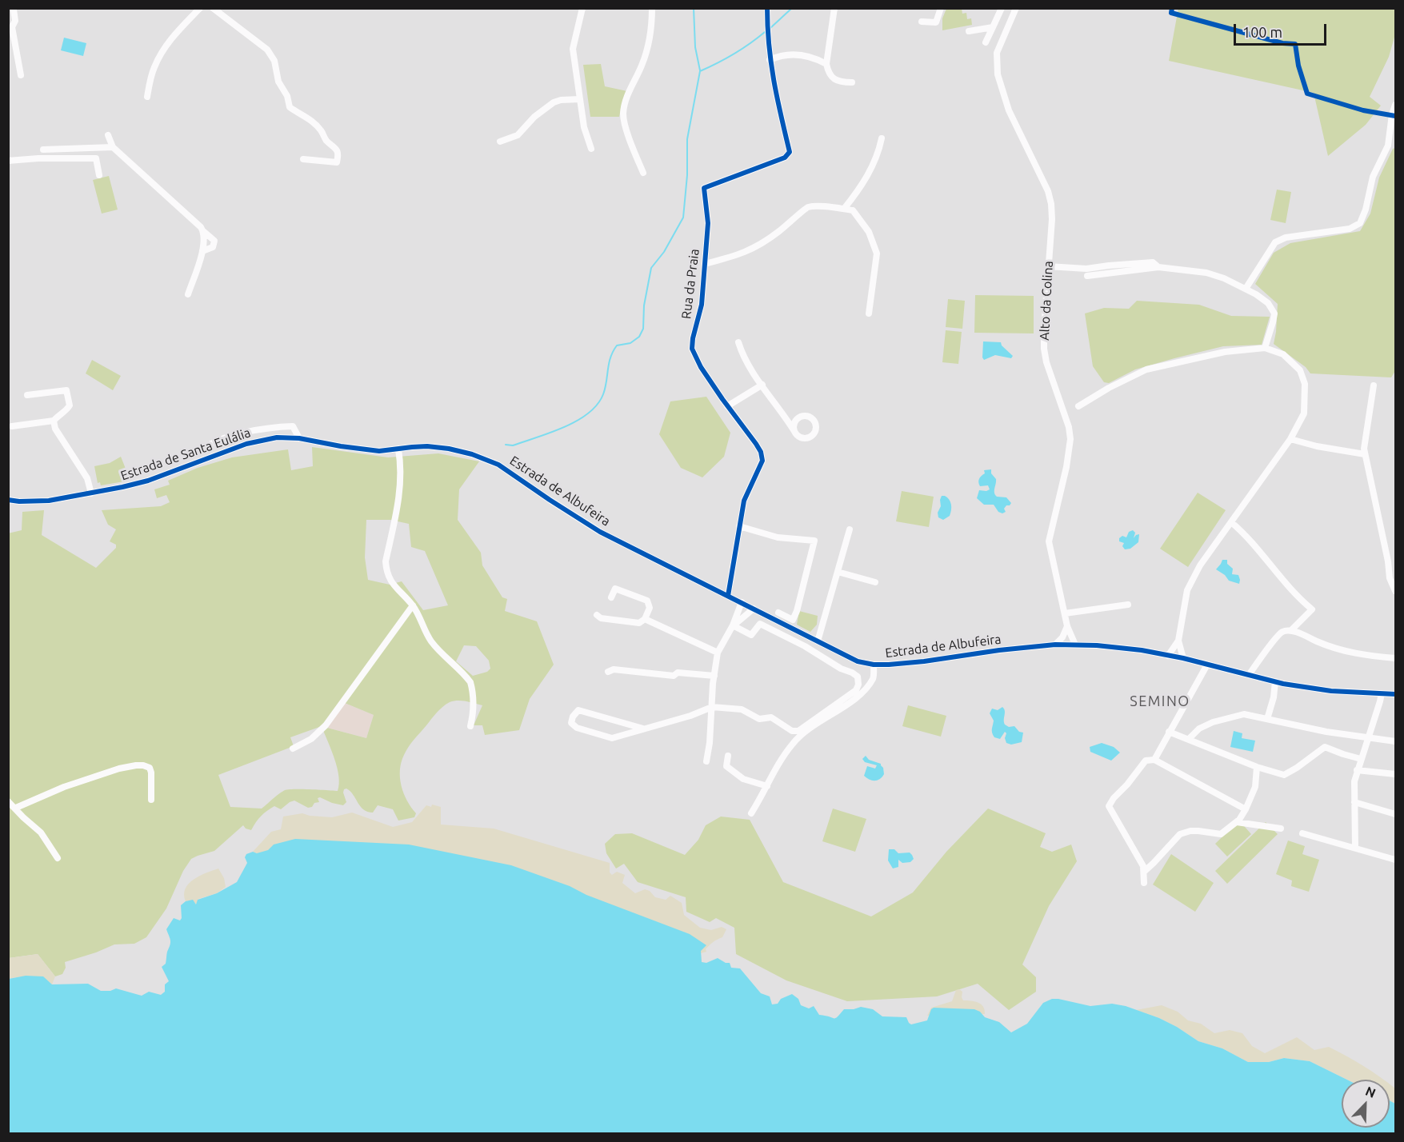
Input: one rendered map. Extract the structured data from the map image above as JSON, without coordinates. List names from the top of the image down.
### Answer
{
  "streets": {
    "street": [
      "Rua da Praia",
      "Alto da Colina",
      "Estrada de Santa Eulália",
      "Estrada de Albufeira"
    ]
  },
  "crossings": [
    ["Rua da Praia", "Estrada de Albufeira"],
    ["Alto da Colina", "Estrada de Albufeira"],
    ["Estrada de Santa Eulália", "Estrada de Albufeira"]
  ],
  "districts": ["SEMINO"],
  "scale_bar": "100 m",
  "north": "top right"
}
